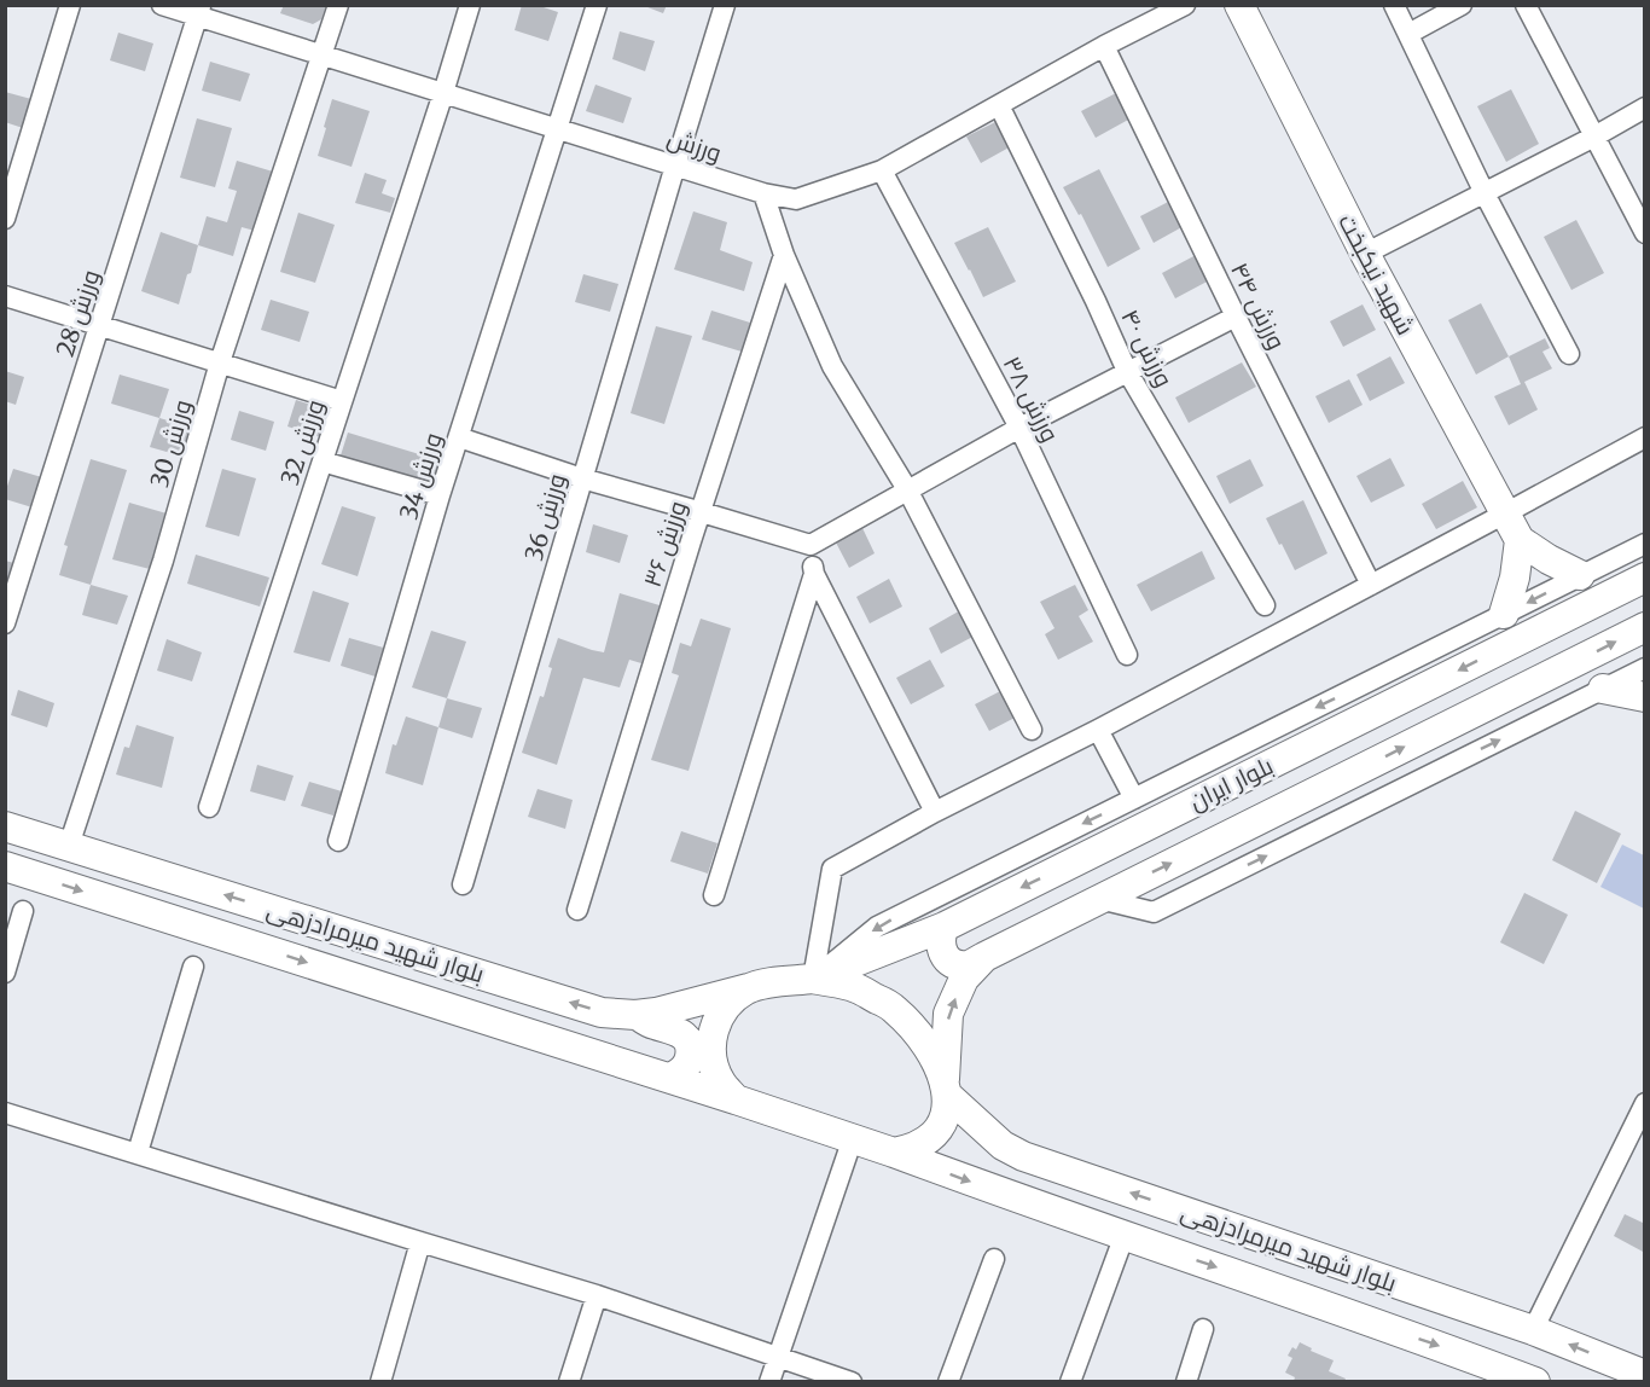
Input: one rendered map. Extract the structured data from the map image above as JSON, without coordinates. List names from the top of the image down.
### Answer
{
  "streets": {
    "main road": ["شهید نیکبخت", "بلوار ایران", "بلوار شهید میرمرادزهی"],
    "street": [
      "ورزش",
      "ورزش ۴۴",
      "ورزش 28",
      "ورزش ۴۰",
      "ورزش ۳۸",
      "ورزش 32",
      "ورزش 30",
      "ورزش 34",
      "ورزش 36",
      "ورزش ۳۶"
    ]
  },
  "crossings": [
    ["ورزش", "ورزش ۴۴"],
    ["ورزش", "ورزش 28"],
    ["ورزش", "ورزش ۴۰"],
    ["ورزش", "ورزش ۳۸"],
    ["ورزش", "ورزش 32"],
    ["ورزش", "ورزش 30"],
    ["ورزش", "ورزش 34"],
    ["ورزش", "ورزش 36"],
    ["ورزش 30", "بلوار شهید میرمرادزهی"],
    ["بلوار ایران", "بلوار شهید میرمرادزهی"]
  ]
}
